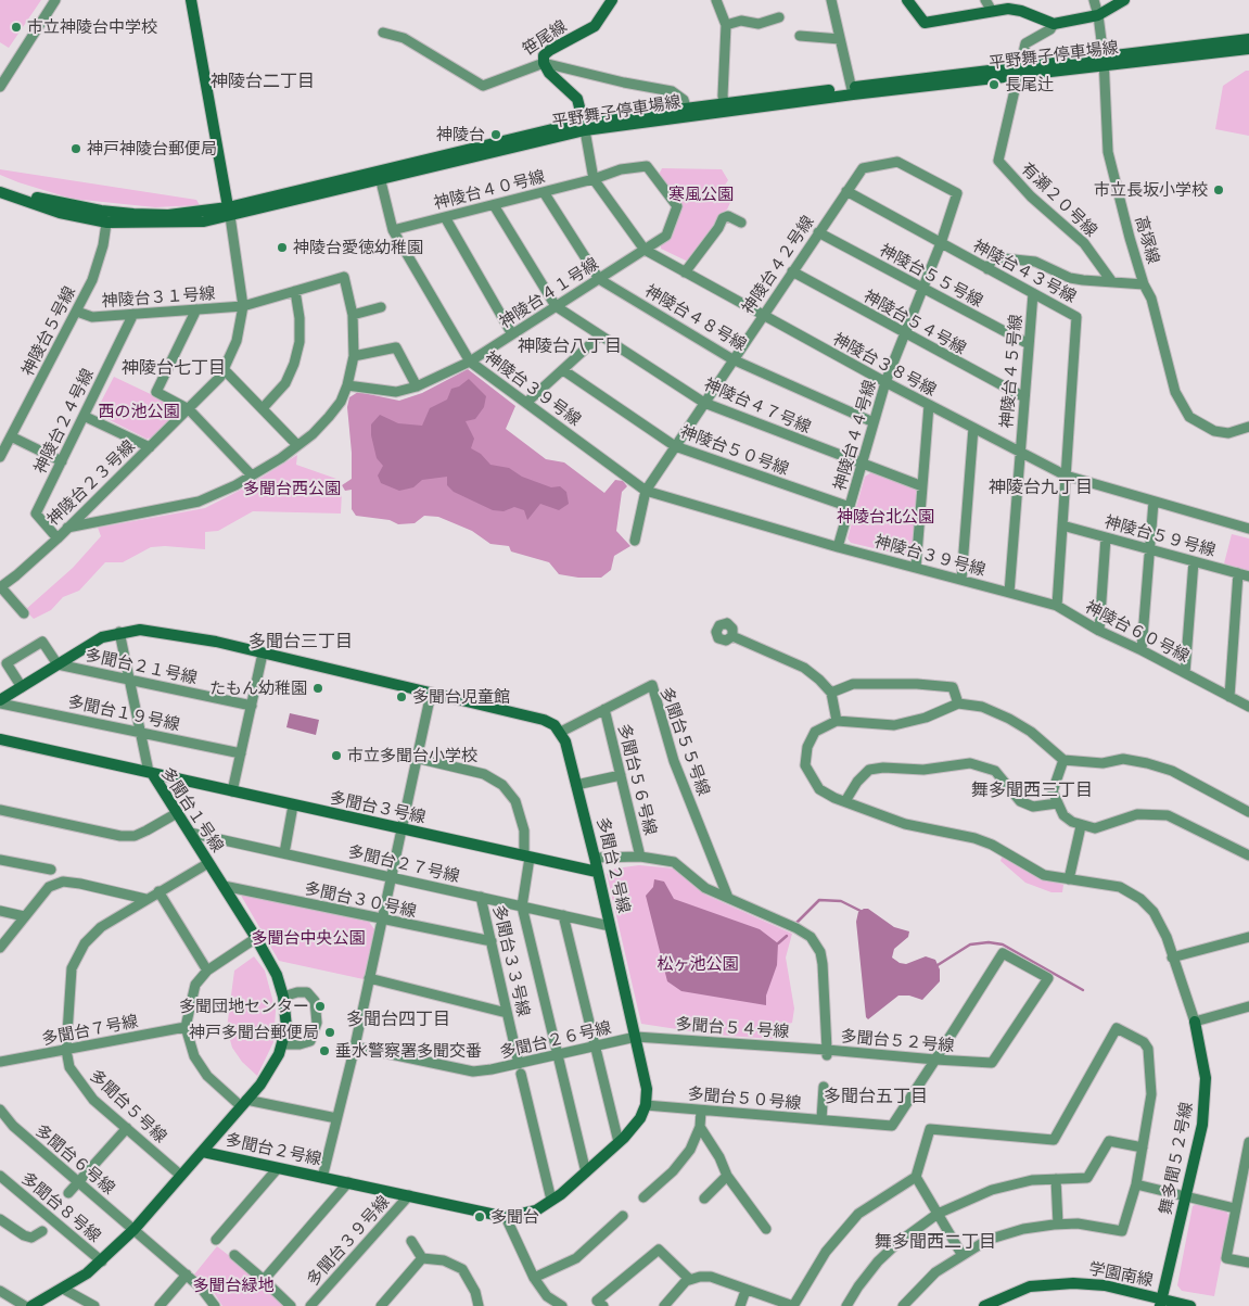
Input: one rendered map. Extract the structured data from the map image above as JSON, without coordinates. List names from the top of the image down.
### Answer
{
  "streets": {
    "street": [
      "笹尾線",
      "平野舞子停車場線",
      "神陵台４０号線",
      "有瀬２０号線",
      "高塚線",
      "神陵台４２号線",
      "神陵台４３号線",
      "神陵台５５号線",
      "神陵台４１号線",
      "神陵台３１号線",
      "神陵台４８号線",
      "神陵台５４号線",
      "神陵台５号線",
      "神陵台３８号線",
      "神陵台４５号線",
      "神陵台３９号線",
      "神陵台４７号線",
      "神陵台２４号線",
      "神陵台４４号線",
      "神陵台５０号線",
      "神陵台２３号線",
      "神陵台５９号線",
      "神陵台６０号線",
      "多聞台２１号線",
      "多聞台１９号線",
      "多聞台５５号線",
      "多聞台５６号線",
      "多聞台３号線",
      "多聞台１号線",
      "多聞台２７号線",
      "多聞台２号線",
      "多聞台３０号線",
      "多聞台３３号線",
      "多聞台５４号線",
      "多聞台７号線",
      "多聞台２６号線",
      "多聞台５２号線",
      "多聞台５０号線",
      "多聞台５号線",
      "舞多聞５２号線",
      "多聞台６号線",
      "多聞台８号線",
      "多聞台３９号線",
      "学園南線"
    ]
  },
  "crossings": [
    ["平野舞子停車場線", "有瀬２０号線"],
    ["平野舞子停車場線", "高塚線"],
    ["平野舞子停車場線", "神陵台５号線"],
    ["平野舞子停車場線", "神陵台３８号線"],
    ["平野舞子停車場線", "神陵台３９号線"],
    ["平野舞子停車場線", "神陵台２３号線"],
    ["神陵台４０号線", "神陵台４１号線"],
    ["神陵台４０号線", "神陵台４８号線"],
    ["神陵台４０号線", "神陵台３８号線"],
    ["神陵台４０号線", "神陵台３９号線"],
    ["神陵台４０号線", "神陵台４７号線"],
    ["神陵台４２号線", "神陵台４３号線"],
    ["神陵台４２号線", "神陵台５５号線"],
    ["神陵台４２号線", "神陵台４８号線"],
    ["神陵台４２号線", "神陵台５４号線"],
    ["神陵台４２号線", "神陵台３８号線"],
    ["神陵台４２号線", "神陵台３９号線"],
    ["神陵台４２号線", "神陵台４７号線"],
    ["神陵台４２号線", "神陵台４４号線"],
    ["神陵台４２号線", "神陵台５０号線"],
    ["神陵台４３号線", "神陵台３８号線"],
    ["神陵台４３号線", "神陵台４５号線"],
    ["神陵台４３号線", "神陵台４４号線"],
    ["神陵台５５号線", "神陵台４５号線"],
    ["神陵台５５号線", "神陵台４４号線"],
    ["神陵台４１号線", "神陵台４８号線"],
    ["神陵台４１号線", "神陵台３８号線"],
    ["神陵台４１号線", "神陵台３９号線"],
    ["神陵台４１号線", "神陵台４７号線"],
    ["神陵台３１号線", "神陵台５号線"],
    ["神陵台３１号線", "神陵台２４号線"],
    ["神陵台３１号線", "神陵台２３号線"],
    ["神陵台４８号線", "神陵台４４号線"],
    ["神陵台５４号線", "神陵台４５号線"],
    ["神陵台５４号線", "神陵台４４号線"],
    ["神陵台３８号線", "神陵台４５号線"],
    ["神陵台３８号線", "神陵台３９号線"],
    ["神陵台３８号線", "神陵台４４号線"],
    ["神陵台４５号線", "神陵台３９号線"],
    ["神陵台３９号線", "神陵台４４号線"],
    ["神陵台３９号線", "神陵台６０号線"],
    ["神陵台４７号線", "神陵台４４号線"],
    ["神陵台２４号線", "神陵台２３号線"],
    ["神陵台４４号線", "神陵台５０号線"],
    ["多聞台５５号線", "多聞台５６号線"],
    ["多聞台５５号線", "多聞台２号線"],
    ["多聞台５５号線", "多聞台５２号線"],
    ["多聞台５６号線", "多聞台５２号線"],
    ["多聞台３号線", "多聞台１号線"],
    ["多聞台３号線", "多聞台２号線"],
    ["多聞台１号線", "多聞台２７号線"],
    ["多聞台１号線", "多聞台２号線"],
    ["多聞台１号線", "多聞台３０号線"],
    ["多聞台１号線", "多聞台５号線"],
    ["多聞台１号線", "多聞台６号線"],
    ["多聞台１号線", "多聞台８号線"],
    ["多聞台２７号線", "多聞台２号線"],
    ["多聞台２７号線", "多聞台３３号線"],
    ["多聞台２号線", "多聞台３３号線"],
    ["多聞台２号線", "多聞台５４号線"],
    ["多聞台２号線", "多聞台２６号線"],
    ["多聞台２号線", "多聞台５２号線"],
    ["多聞台２号線", "多聞台５０号線"],
    ["多聞台２号線", "多聞台３９号線"],
    ["多聞台３０号線", "多聞台３３号線"],
    ["多聞台３３号線", "多聞台２６号線"],
    ["多聞台５４号線", "多聞台２６号線"],
    ["多聞台５４号線", "多聞台５２号線"],
    ["多聞台７号線", "多聞台５号線"],
    ["多聞台５２号線", "多聞台５０号線"],
    ["舞多聞５２号線", "学園南線"]
  ],
  "districts": [
    "神陵台二丁目",
    "神陵台八丁目",
    "神陵台七丁目",
    "神陵台九丁目",
    "多聞台三丁目",
    "舞多聞西三丁目",
    "多聞台四丁目",
    "多聞台五丁目",
    "舞多聞西二丁目"
  ],
  "parks": [
    "寒風公園",
    "西の池公園",
    "多聞台西公園",
    "神陵台北公園",
    "多聞台中央公園",
    "松ヶ池公園",
    "多聞台緑地"
  ],
  "places": [
    "市立神陵台中学校",
    "長尾辻",
    "神陵台",
    "神戸神陵台郵便局",
    "市立長坂小学校",
    "神陵台愛徳幼稚園",
    "たもん幼稚園",
    "多聞台児童館",
    "市立多聞台小学校",
    "多聞団地センター",
    "神戸多聞台郵便局",
    "垂水警察署多聞交番",
    "多聞台"
  ]
}
